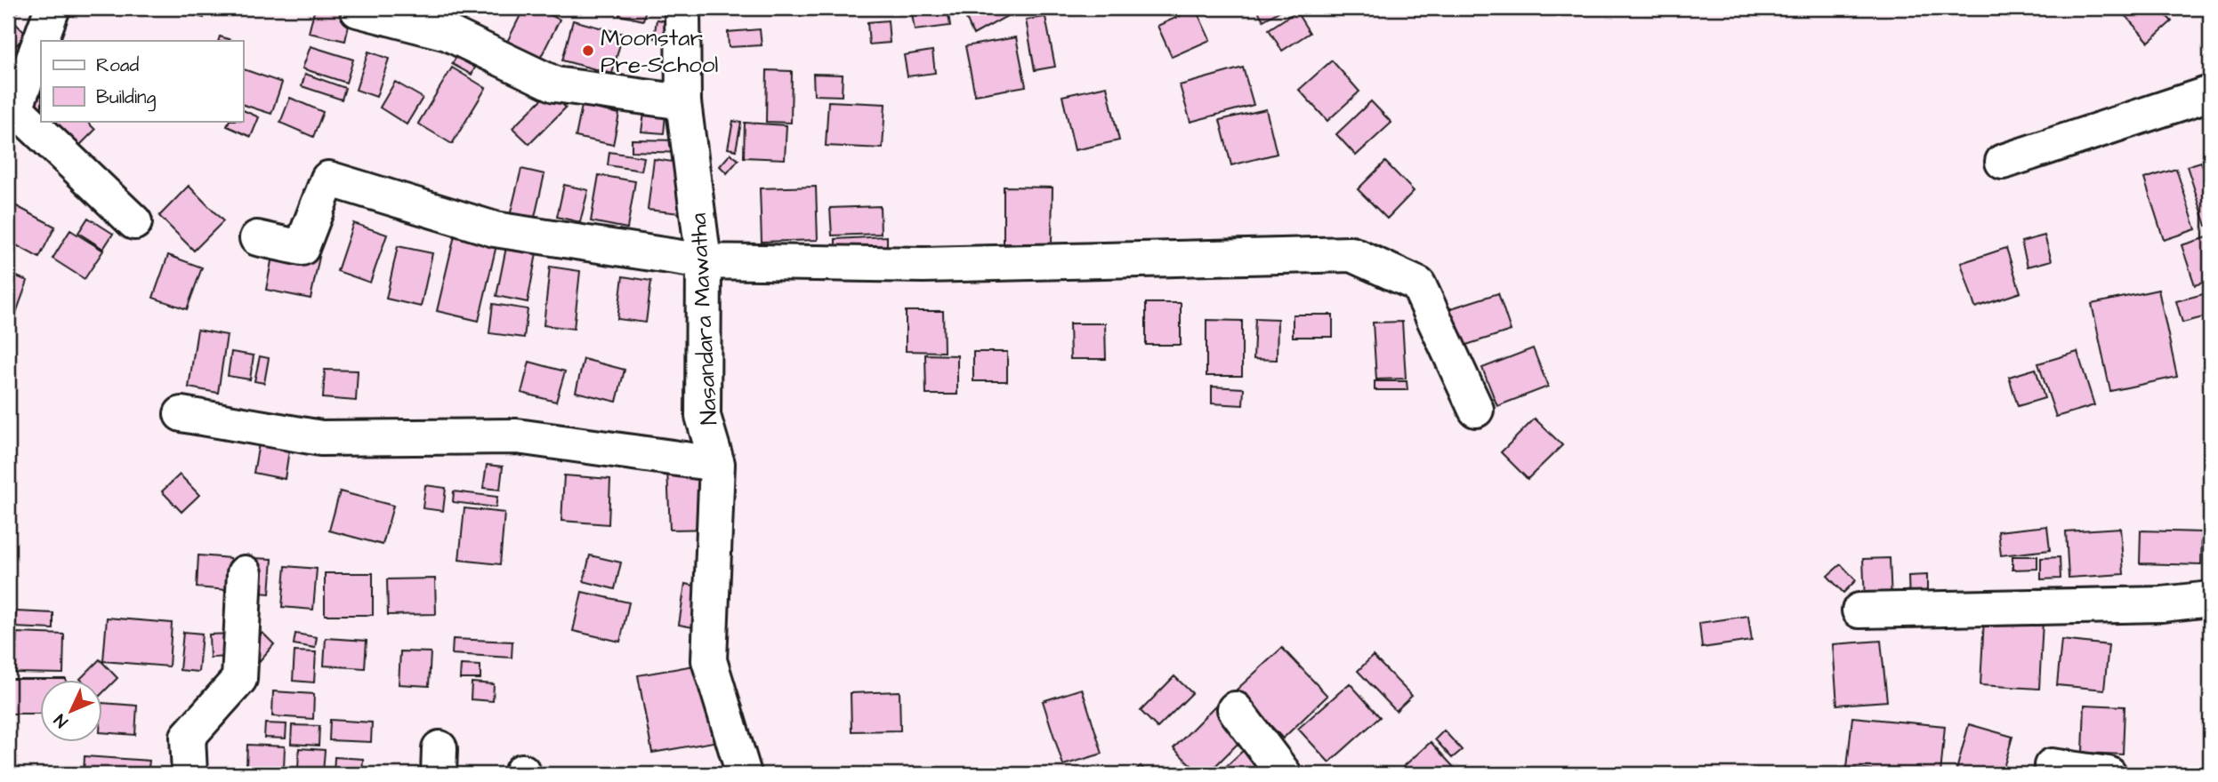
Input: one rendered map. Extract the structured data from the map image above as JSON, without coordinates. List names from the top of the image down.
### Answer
{
  "streets": {
    "street": ["Nasandara Mawatha"]
  },
  "places": ["Moonstar Pre-School"],
  "legend": ["Road", "Building"],
  "north": "bottom left"
}
